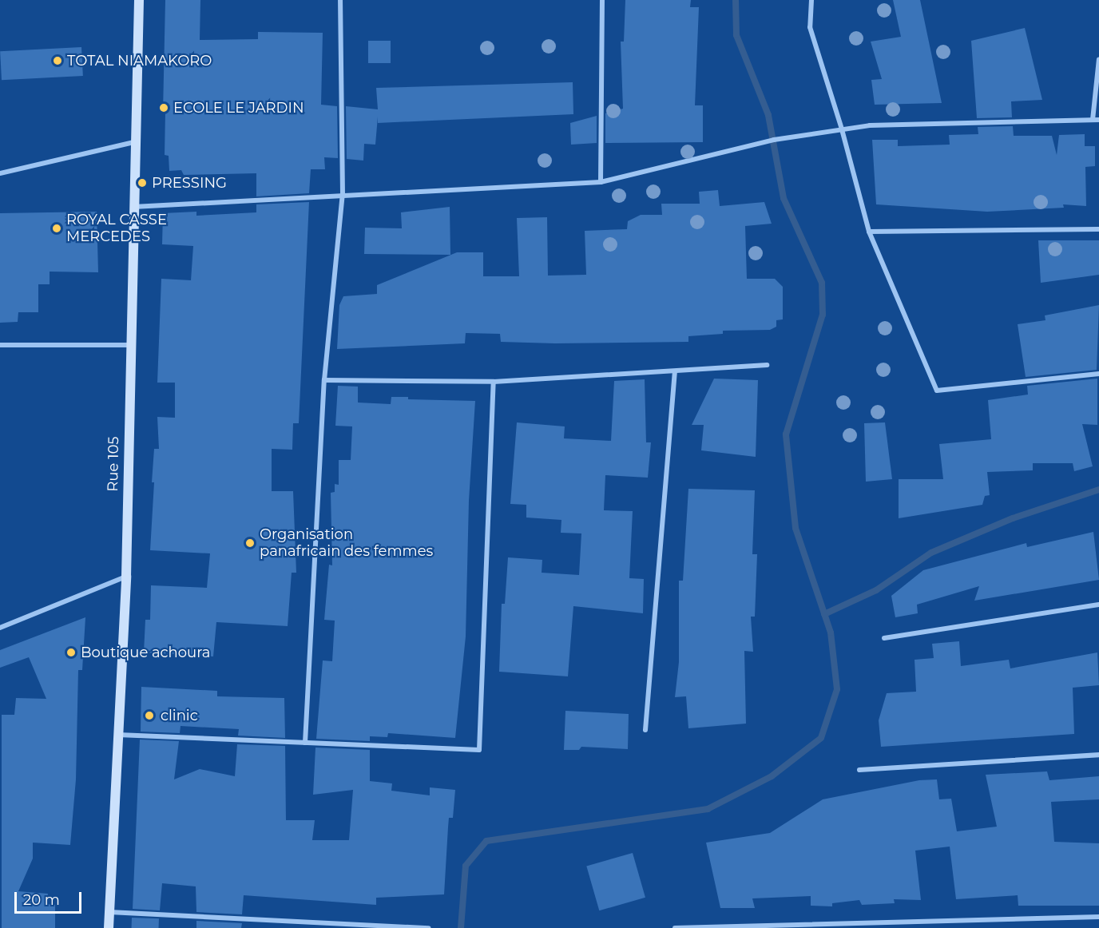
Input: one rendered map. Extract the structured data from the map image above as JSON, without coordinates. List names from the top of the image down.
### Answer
{
  "streets": {
    "street": ["Rue 105"]
  },
  "places": [
    "TOTAL NIAMAKORO",
    "ECOLE LE JARDIN",
    "PRESSING",
    "ROYAL CASSE MERCEDES",
    "Organisation panafricain des femmes",
    "Boutique achoura",
    "clinic"
  ],
  "scale_bar": "20 m"
}
